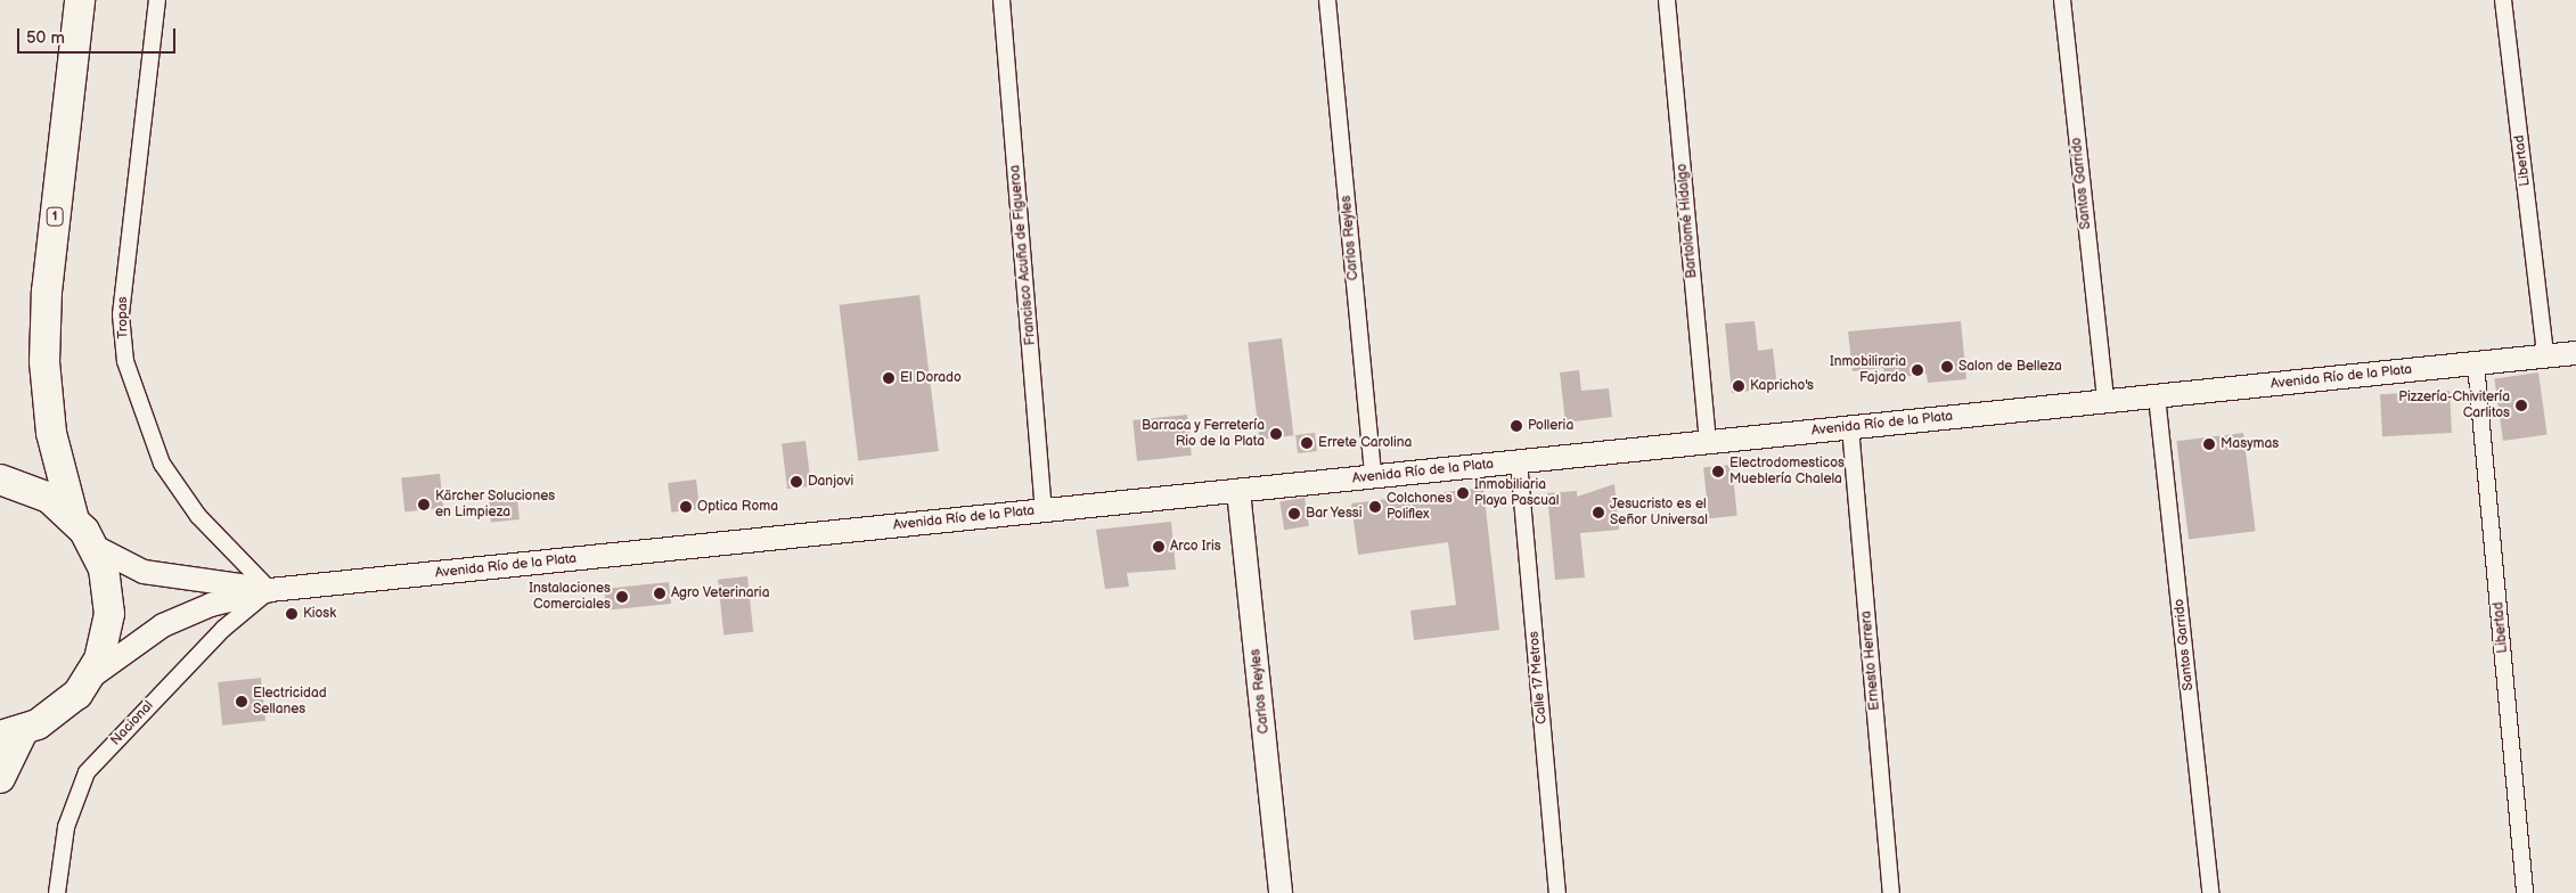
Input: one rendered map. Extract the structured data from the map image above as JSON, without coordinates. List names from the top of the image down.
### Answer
{
  "streets": {
    "highway": ["1"],
    "street": [
      "Libertad",
      "Santos Garrido",
      "Bartolomé Hidalgo",
      "Carlos Reyles",
      "Francisco Acuña de Figueroa",
      "Tropas",
      "Avenida Río de la Plata",
      "Ernesto Herrera",
      "Calle 17 Metros",
      "Nacional"
    ]
  },
  "crossings": [
    ["Libertad", "Avenida Río de la Plata"],
    ["Santos Garrido", "Avenida Río de la Plata"],
    ["Bartolomé Hidalgo", "Avenida Río de la Plata"],
    ["Carlos Reyles", "Avenida Río de la Plata"],
    ["Francisco Acuña de Figueroa", "Avenida Río de la Plata"],
    ["Tropas", "Avenida Río de la Plata"],
    ["Tropas", "Nacional"],
    ["Avenida Río de la Plata", "Ernesto Herrera"],
    ["Avenida Río de la Plata", "Calle 17 Metros"],
    ["Avenida Río de la Plata", "Nacional"]
  ],
  "places": [
    "Salon de Belleza",
    "Inmobiliraria Fajardo",
    "El Dorado",
    "Kapricho's",
    "Pizzería-Chivitería Carlitos",
    "Polleria",
    "Barraca y Ferretería Rio de la Plata",
    "Errete Carolina",
    "Masymas",
    "Electrodomesticos Mueblería Chalela",
    "Danjovi",
    "Inmobiliaria Playa Pascual",
    "Kärcher Soluciones en Limpieza",
    "Optica Roma",
    "Colchones Poliflex",
    "Jesucristo es el Señor Universal",
    "Bar Yessi",
    "Arco Iris",
    "Agro Veterinaria",
    "Instalaciones Comerciales",
    "Kiosk",
    "Electricidad Sellanes"
  ],
  "scale_bar": "50 m"
}
